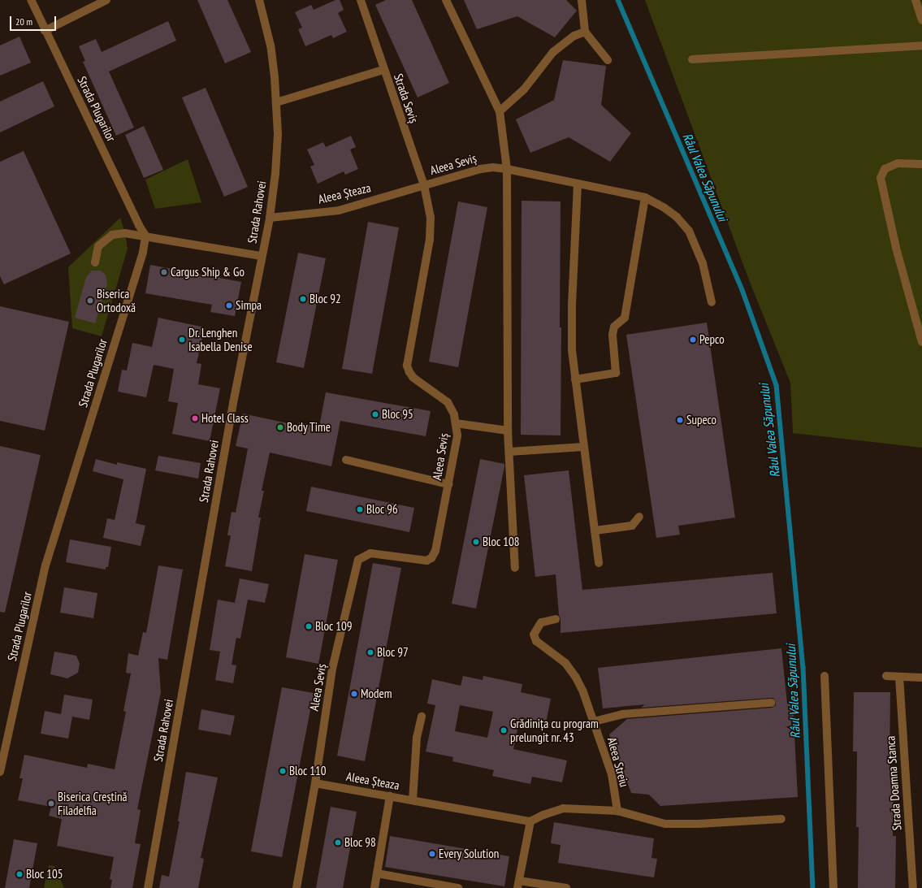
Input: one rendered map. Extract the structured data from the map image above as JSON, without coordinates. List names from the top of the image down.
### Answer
{
  "streets": {
    "street": [
      "Strada Seviș",
      "Strada Plugarilor",
      "Aleea Seviș",
      "Aleea Șteaza",
      "Strada Rahovei",
      "Aleea Streiu",
      "Strada Doamna Stanca"
    ]
  },
  "crossings": [
    ["Strada Seviș", "Aleea Seviș"],
    ["Strada Seviș", "Aleea Șteaza"],
    ["Strada Seviș", "Strada Rahovei"],
    ["Aleea Seviș", "Aleea Șteaza"],
    ["Aleea Șteaza", "Strada Rahovei"]
  ],
  "water": ["Râul Valea Săpunului"],
  "places": [
    "Cargus Ship & Go",
    "Bloc 92",
    "Biserica Ortodoxă",
    "Simpa",
    "Dr. Lenghen Isabella Denise",
    "Pepco",
    "Bloc 95",
    "Hotel Class",
    "Supeco",
    "Body Time",
    "Bloc 96",
    "Bloc 108",
    "Bloc 109",
    "Bloc 97",
    "Modem",
    "Grădinița cu program prelungit nr. 43",
    "Bloc 110",
    "Biserica Creștină Filadelfia",
    "Bloc 98",
    "Every Solution",
    "Bloc 105"
  ],
  "scale_bar": "20 m"
}
